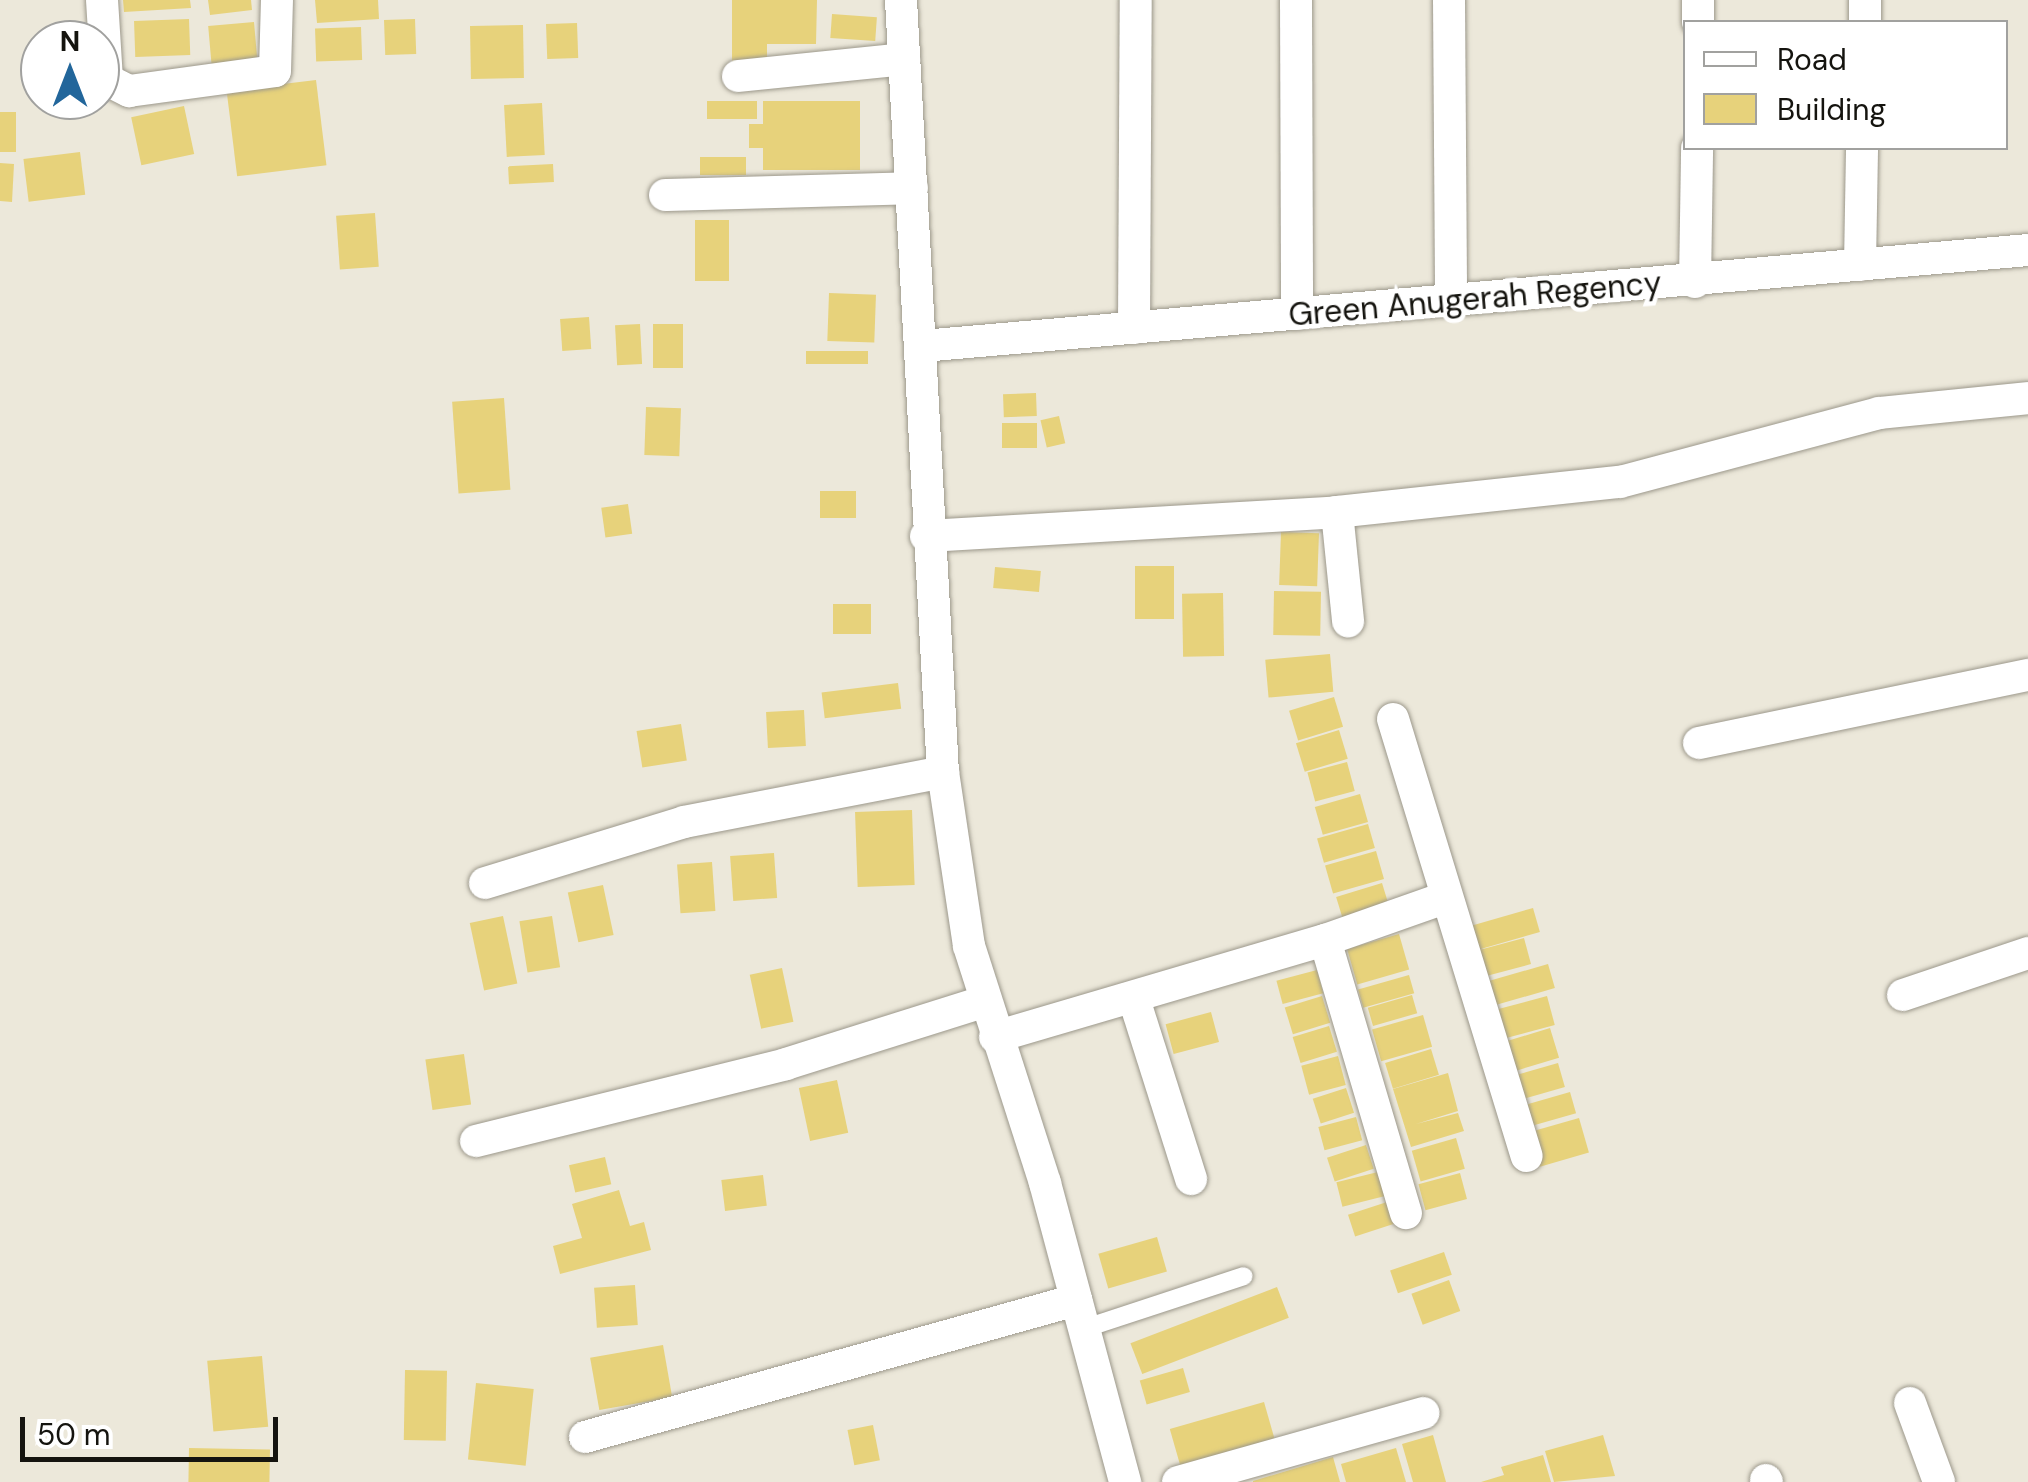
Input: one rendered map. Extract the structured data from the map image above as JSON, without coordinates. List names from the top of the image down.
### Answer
{
  "streets": {
    "street": ["Green Anugerah Regency"]
  },
  "legend": ["Road", "Building"],
  "scale_bar": "50 m",
  "north": "top"
}
